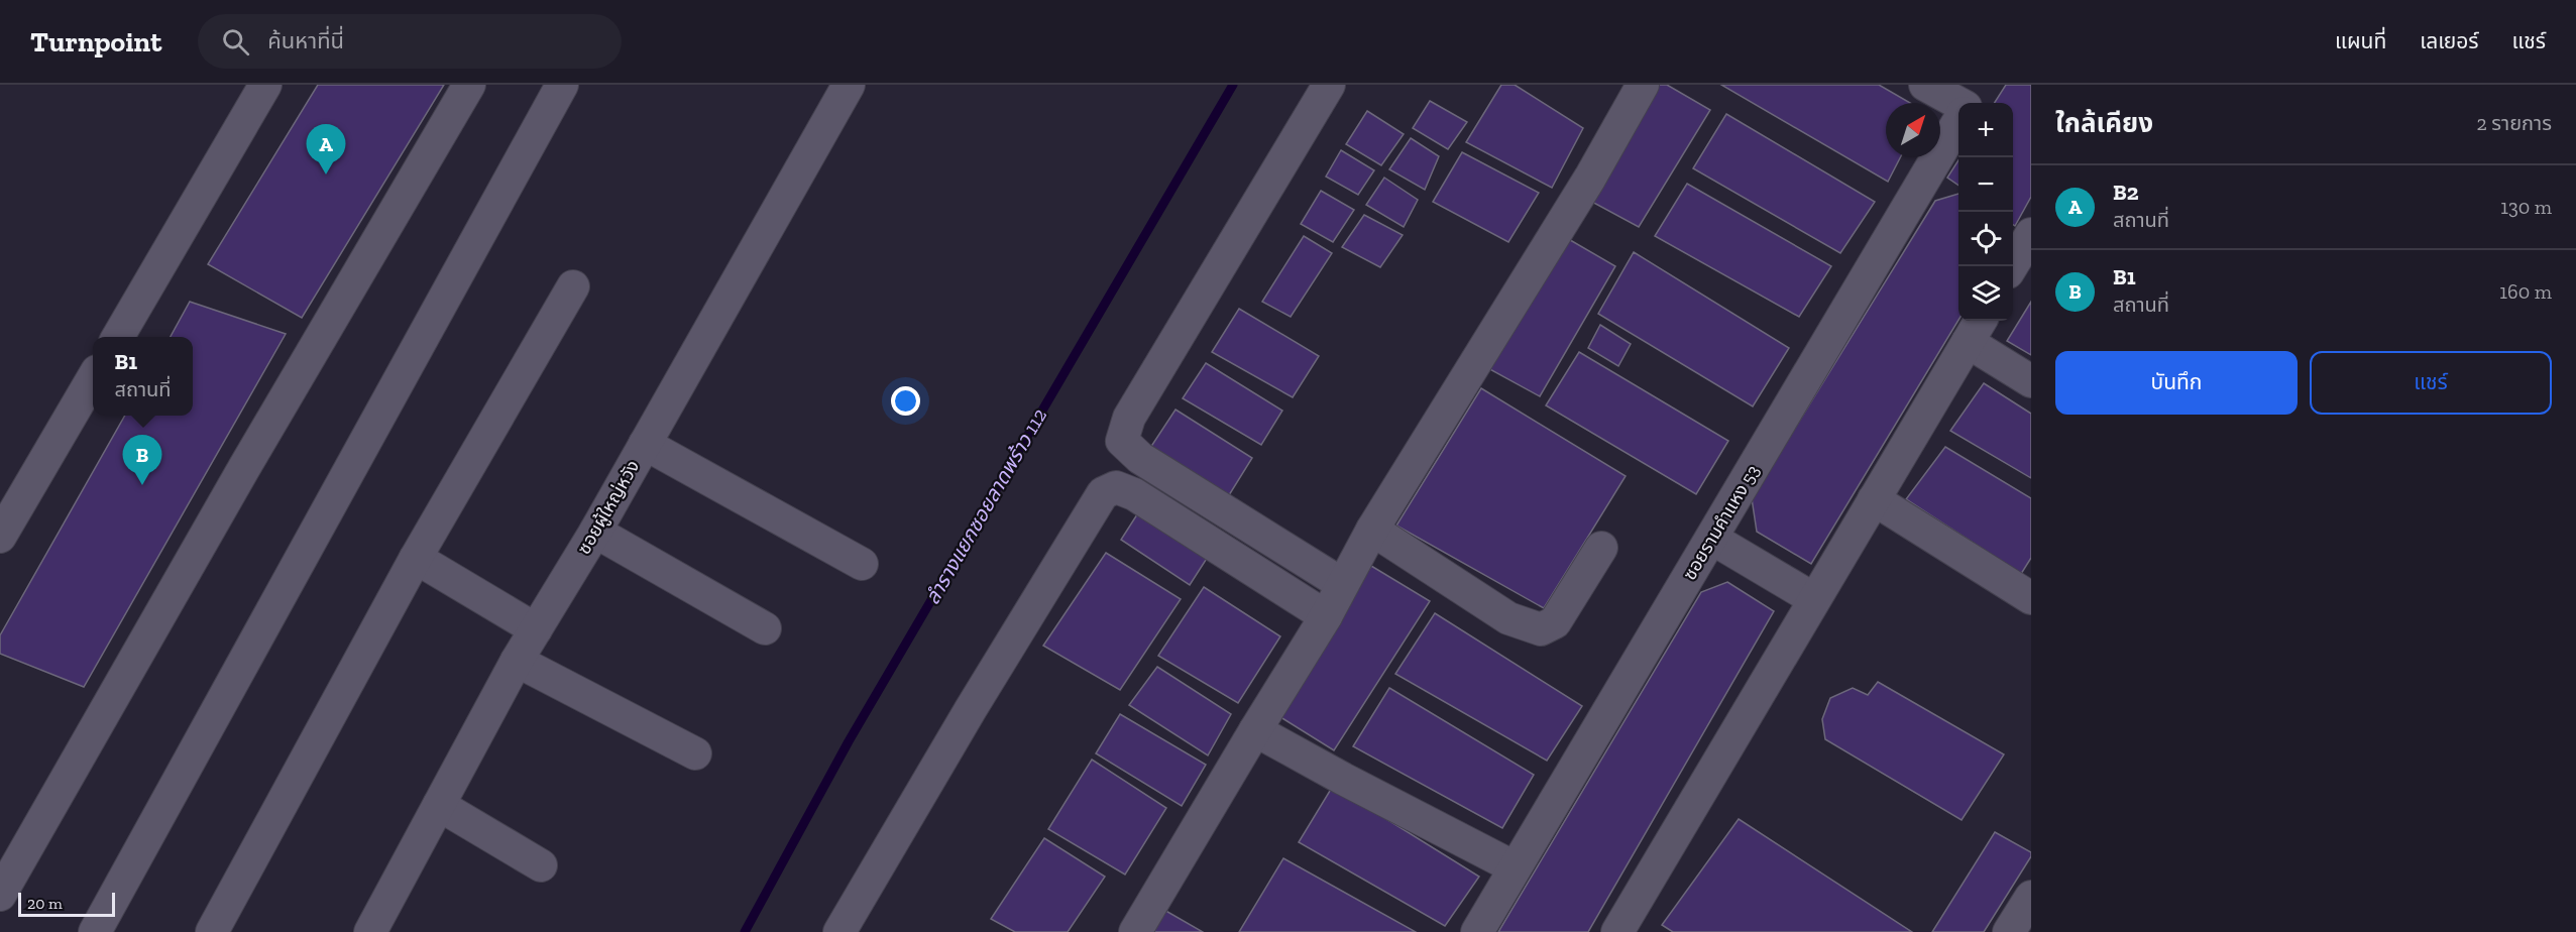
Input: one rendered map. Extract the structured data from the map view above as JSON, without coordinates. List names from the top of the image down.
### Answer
{
  "streets": {
    "street": ["ซอยผู้ใหญ่หวัง", "ซอยรามคำแหง 53"]
  },
  "water": ["ลำรางแยกซอยลาดพร้าว 112"],
  "scale_bar": "20 m",
  "north": "top right",
  "page": {
    "header": "Turnpoint",
    "search": "ค้นหาที่นี่",
    "nav": ["แผนที่", "เลเยอร์", "แชร์"],
    "heading": ["ใกล้เคียง", "2 รายการ"],
    "map_buttons": ["+", "−"],
    "pins": ["A", "B"],
    "list": [
      {
        "mark": "A",
        "name": "B2",
        "note": "สถานที่",
        "value": "130 m"
      },
      {
        "mark": "B",
        "name": "B1",
        "note": "สถานที่",
        "value": "160 m"
      }
    ],
    "buttons": ["บันทึก", "แชร์"],
    "popup": ["B1", "สถานที่"],
    "scale": "20 m"
  }
}
